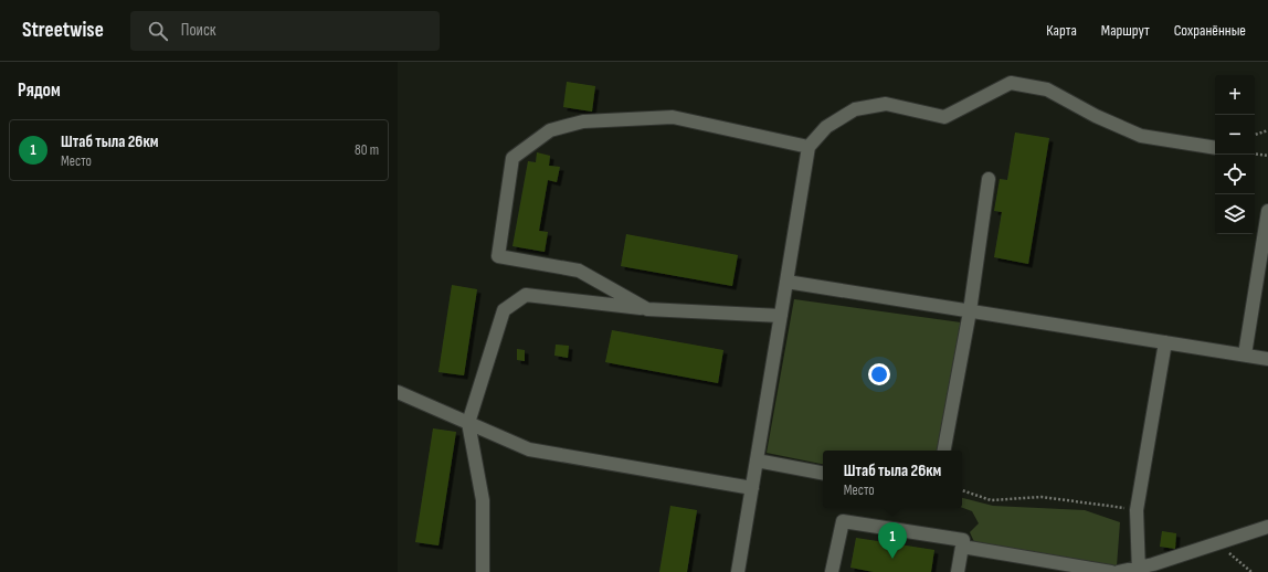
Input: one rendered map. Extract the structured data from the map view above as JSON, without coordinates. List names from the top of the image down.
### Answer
{
  "page": {
    "header": "Streetwise",
    "search": "Поиск",
    "nav": ["Карта", "Маршрут", "Сохранённые"],
    "heading": "Рядом",
    "map_buttons": ["+", "−"],
    "list": [
      {
        "mark": "1",
        "name": "Штаб тыла 26км",
        "note": "Место",
        "value": "80 m"
      }
    ],
    "popup": ["Штаб тыла 26км", "Место"],
    "pins": "1"
  }
}
